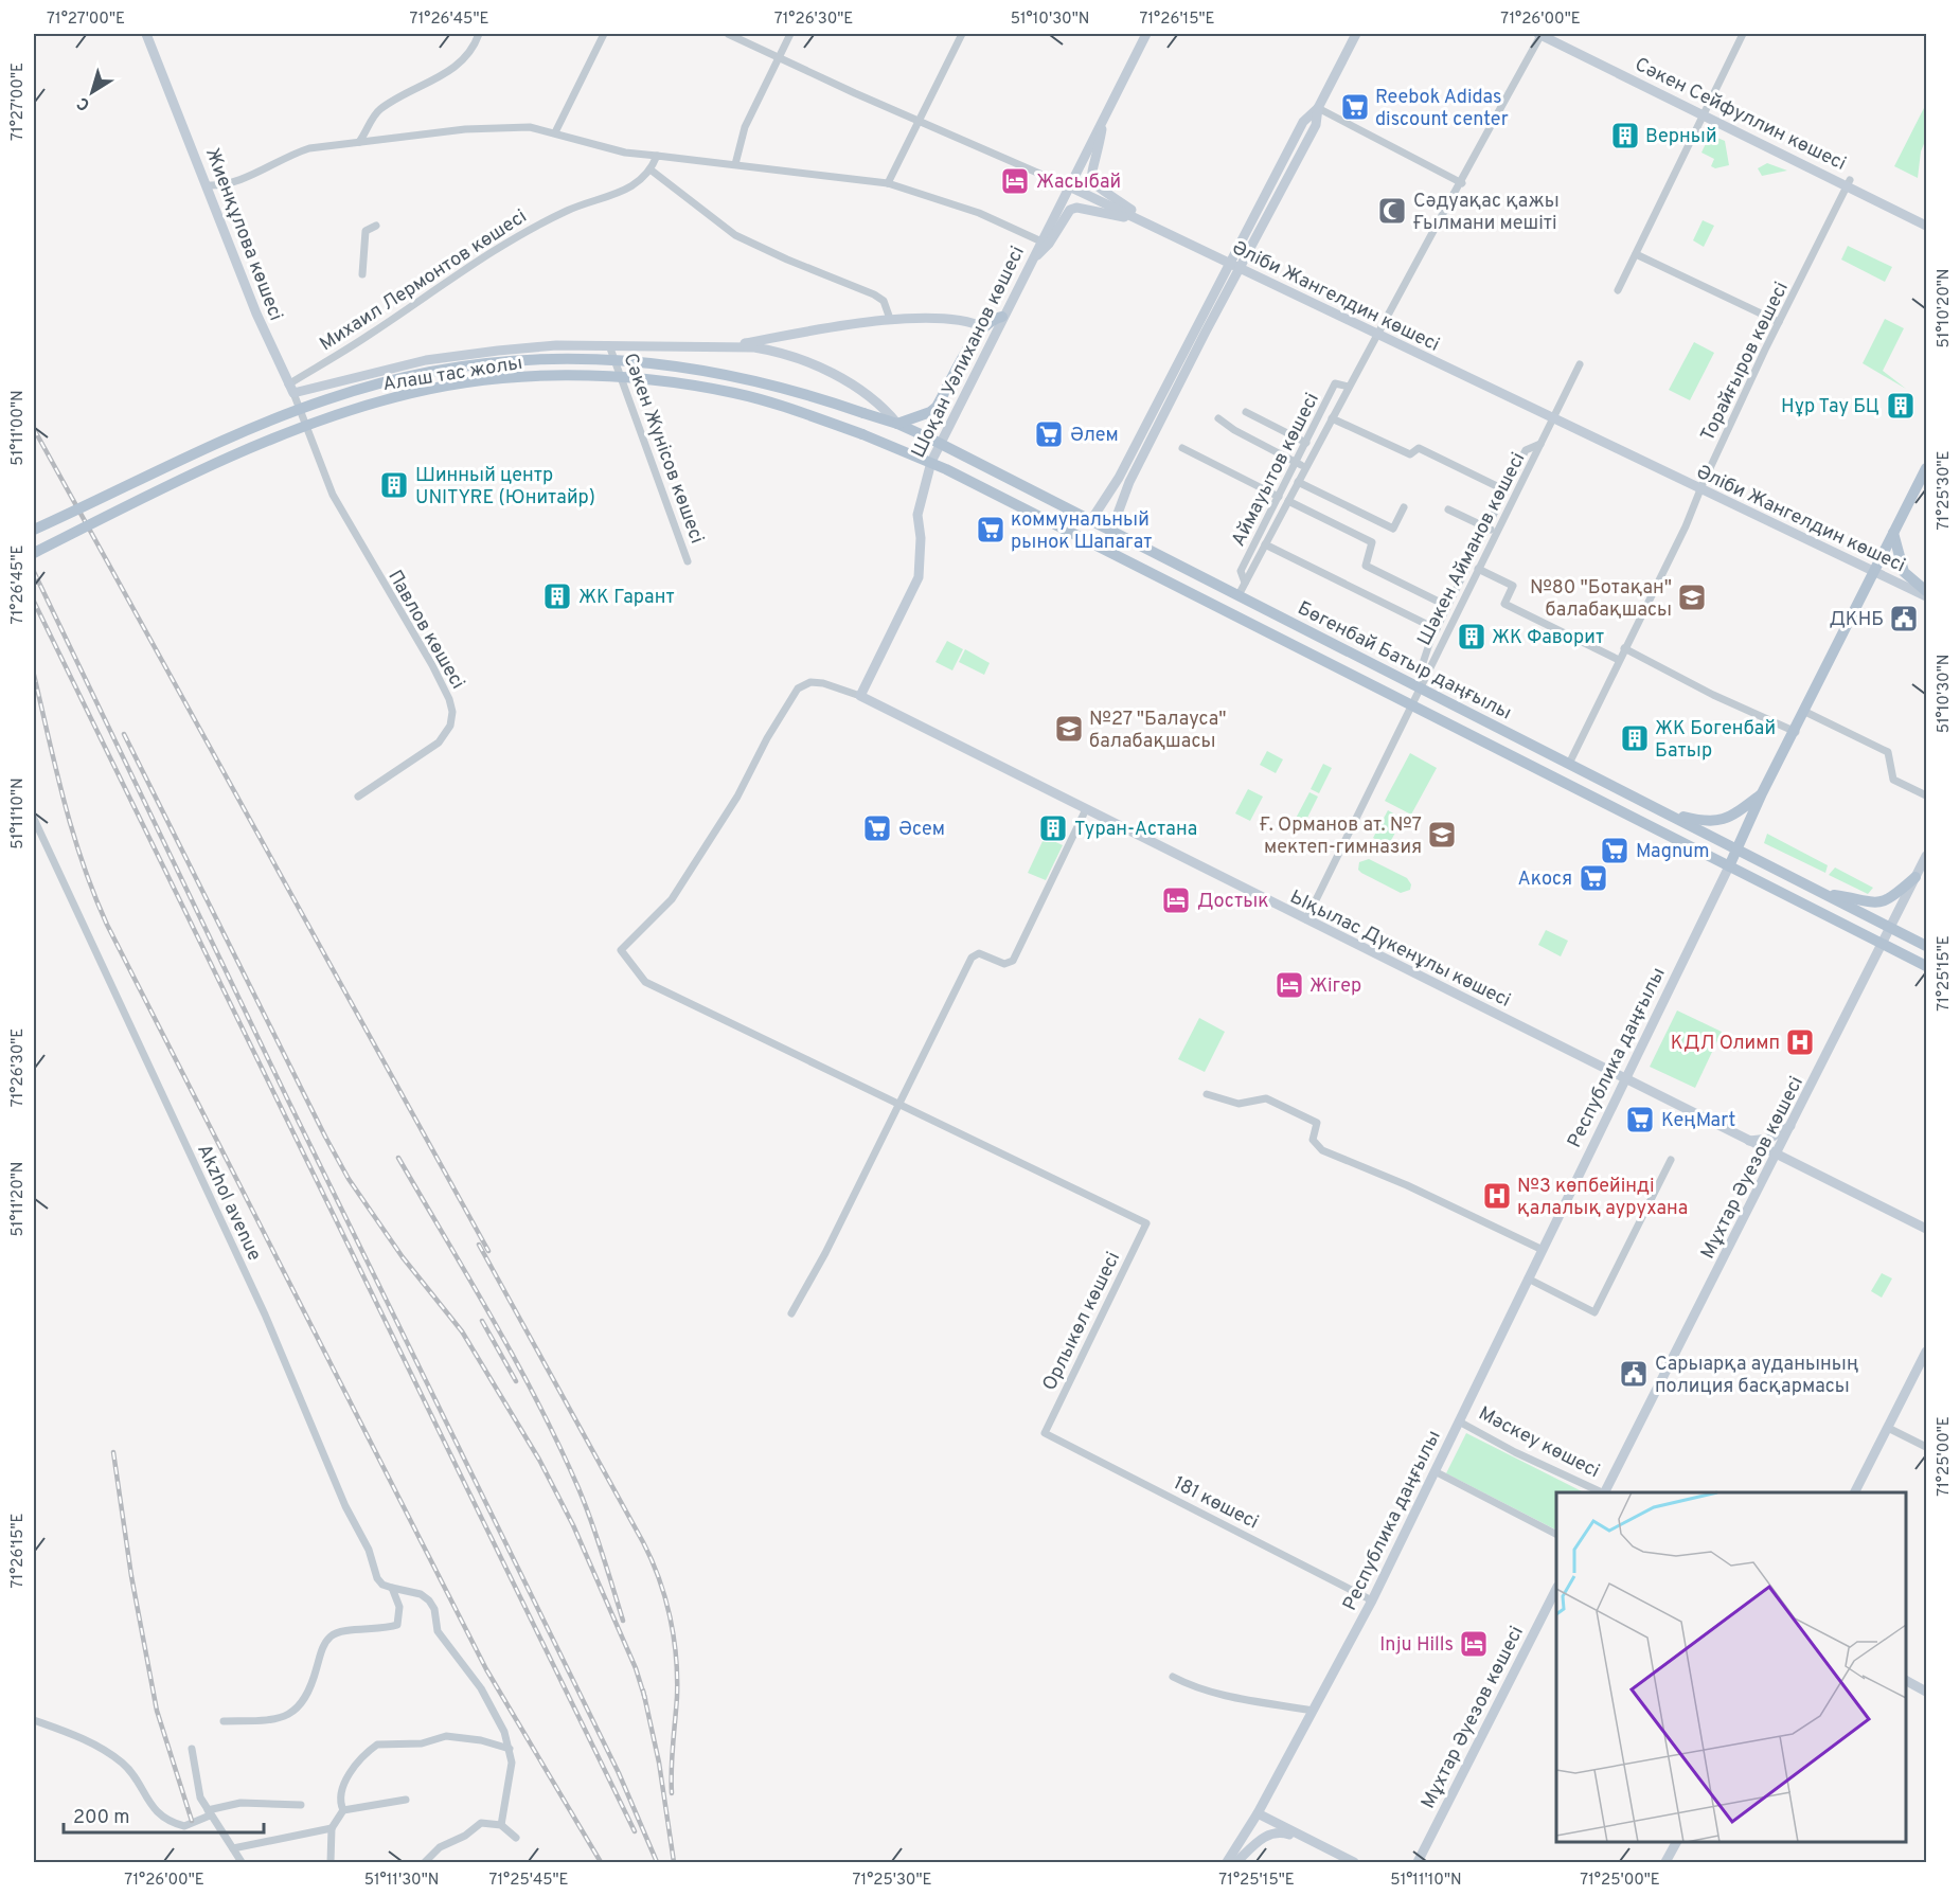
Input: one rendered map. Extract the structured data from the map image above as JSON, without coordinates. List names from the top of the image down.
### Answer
{
  "streets": {
    "main road": ["Алаш тас жолы", "Бөгенбай Батыр даңғылы", "Республика даңғылы"],
    "street": [
      "Сәкен Сейфуллин көшесі",
      "Жиенқұлова көшесі",
      "Михаил Лермонтов көшесі",
      "Әліби Жангелдин көшесі",
      "Шоқан Уәлиханов көшесі",
      "Торайғыров көшесі",
      "Сәкен Жүнісов көшесі",
      "Аймауытов көшесі",
      "Шәкен Айманов көшесі",
      "Павлов көшесі",
      "Ықылас Дүкенұлы көшесі",
      "Мұхтар Әуезов көшесі",
      "Akzhol avenue",
      "Орлыкөл көшесі",
      "Мәскеу көшесі",
      "181 көшесі"
    ]
  },
  "crossings": [
    ["Сәкен Сейфуллин көшесі", "Торайғыров көшесі"],
    ["Сәкен Сейфуллин көшесі", "Аймауытов көшесі"],
    ["Жиенқұлова көшесі", "Михаил Лермонтов көшесі"],
    ["Жиенқұлова көшесі", "Павлов көшесі"],
    ["Әліби Жангелдин көшесі", "Шоқан Уәлиханов көшесі"],
    ["Әліби Жангелдин көшесі", "Торайғыров көшесі"],
    ["Әліби Жангелдин көшесі", "Аймауытов көшесі"],
    ["Әліби Жангелдин көшесі", "Шәкен Айманов көшесі"],
    ["Әліби Жангелдин көшесі", "Республика даңғылы"],
    ["Шоқан Уәлиханов көшесі", "Бөгенбай Батыр даңғылы"],
    ["Шоқан Уәлиханов көшесі", "Ықылас Дүкенұлы көшесі"],
    ["Торайғыров көшесі", "Бөгенбай Батыр даңғылы"],
    ["Алаш тас жолы", "Бөгенбай Батыр даңғылы"],
    ["Аймауытов көшесі", "Бөгенбай Батыр даңғылы"],
    ["Шәкен Айманов көшесі", "Бөгенбай Батыр даңғылы"],
    ["Шәкен Айманов көшесі", "Ықылас Дүкенұлы көшесі"],
    ["Бөгенбай Батыр даңғылы", "Республика даңғылы"],
    ["Бөгенбай Батыр даңғылы", "Мұхтар Әуезов көшесі"],
    ["Ықылас Дүкенұлы көшесі", "Республика даңғылы"],
    ["Ықылас Дүкенұлы көшесі", "Мұхтар Әуезов көшесі"],
    ["Республика даңғылы", "Мәскеу көшесі"],
    ["Республика даңғылы", "181 көшесі"],
    ["Орлыкөл көшесі", "181 көшесі"]
  ],
  "places": {
    "supermarket": [
      "Reebok Adidas discount center",
      "Әлем",
      "коммунальный рынок Шапагат",
      "Әсем",
      "Magnum",
      "Акося",
      "КеңMart"
    ],
    "building": [
      "Верный",
      "Нұр Тау БЦ",
      "Шинный центр UNITYRE (Юнитайр)",
      "ЖК Гарант",
      "ЖК Фаворит",
      "ЖК Богенбай Батыр",
      "Туран-Астана"
    ],
    "hotel": [
      "Жасыбай",
      "Достык",
      "Жiгер",
      "Inju Hills"
    ],
    "mosque": ["Сәдуақас қажы Ғылмани мешіті"],
    "school or university": ["№80 \"Ботақан\" балабақшасы", "№27 \"Балауса\" балабақшасы", "Ғ. Орманов ат. №7 мектеп-гимназия"],
    "public building": ["ДКНБ", "Сарыарқа ауданының полиция басқармасы"],
    "hospital": ["КДЛ Олимп", "№3 көпбейінді қалалық аурухана"]
  },
  "scale_bar": "200 m",
  "north": "bottom left",
  "coordinates": [
    "71°27'00\"E",
    "71°26'45\"E",
    "71°26'30\"E",
    "51°10'30\"N",
    "71°26'15\"E",
    "71°26'00\"E",
    "51°10'20\"N",
    "51°11'00\"N",
    "71°25'30\"E",
    "51°11'10\"N",
    "71°25'15\"E",
    "51°11'20\"N",
    "71°25'00\"E",
    "51°11'30\"N",
    "71°25'45\"E"
  ]
}
